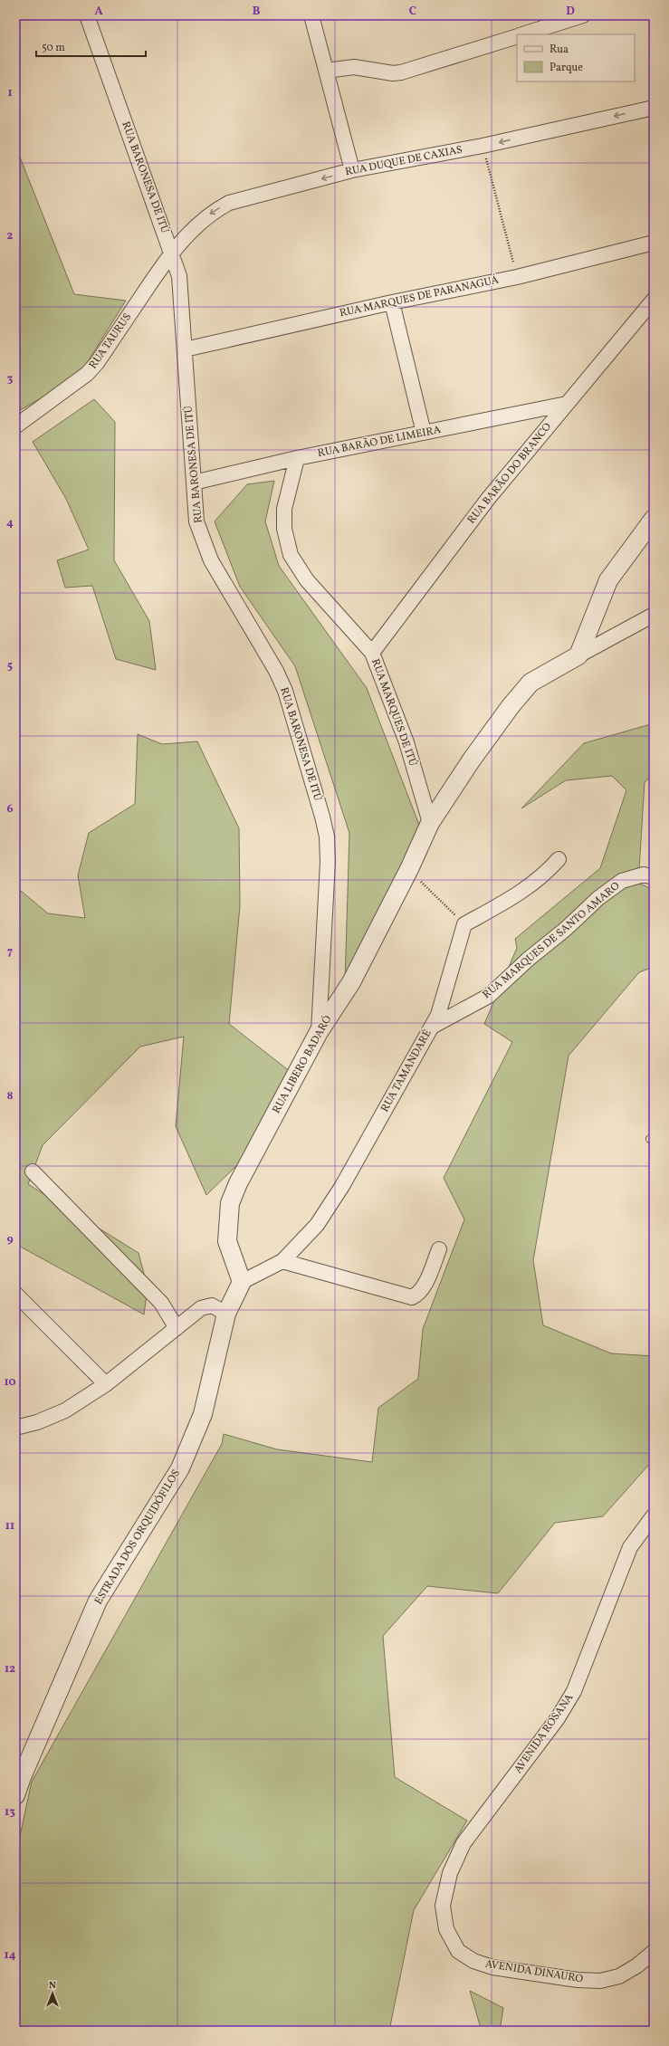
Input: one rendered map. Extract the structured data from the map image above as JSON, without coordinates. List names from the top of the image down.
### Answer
{
  "streets": {
    "street": [
      "RUA DUQUE DE CAXIAS",
      "RUA BARONESA DE ITÚ",
      "RUA MARQUES DE PARANAGUÁ",
      "RUA TAURUS",
      "RUA BARÃO DE LIMEIRA",
      "RUA BARÃO DO BRANCO",
      "RUA MARQUES DE ITÚ",
      "RUA MARQUES DE SANTO AMARO",
      "RUA LIBERO BADARÓ",
      "RUA TAMANDARÉ",
      "ESTRADA DOS ORQUIDÓFILOS",
      "AVENIDA ROSANA",
      "AVENIDA DINAURO"
    ]
  },
  "crossings": [
    ["RUA DUQUE DE CAXIAS", "RUA BARONESA DE ITÚ"],
    ["RUA DUQUE DE CAXIAS", "RUA TAURUS"],
    ["RUA BARONESA DE ITÚ", "RUA MARQUES DE PARANAGUÁ"],
    ["RUA BARONESA DE ITÚ", "RUA TAURUS"],
    ["RUA BARONESA DE ITÚ", "RUA BARÃO DE LIMEIRA"],
    ["RUA BARONESA DE ITÚ", "RUA LIBERO BADARÓ"],
    ["RUA BARÃO DE LIMEIRA", "RUA BARÃO DO BRANCO"],
    ["RUA BARÃO DE LIMEIRA", "RUA MARQUES DE ITÚ"],
    ["RUA BARÃO DO BRANCO", "RUA MARQUES DE ITÚ"],
    ["RUA MARQUES DE ITÚ", "RUA LIBERO BADARÓ"],
    ["RUA MARQUES DE SANTO AMARO", "RUA TAMANDARÉ"],
    ["RUA LIBERO BADARÓ", "RUA TAMANDARÉ"],
    ["AVENIDA ROSANA", "AVENIDA DINAURO"]
  ],
  "legend": ["Rua", "Parque"],
  "scale_bar": "50 m",
  "north": "top",
  "grid": {
    "columns": [
      "A",
      "B",
      "C",
      "D"
    ],
    "rows": [
      "1",
      "2",
      "3",
      "4",
      "5",
      "6",
      "7",
      "8",
      "9",
      "10",
      "11",
      "12",
      "13",
      "14"
    ]
  }
}
